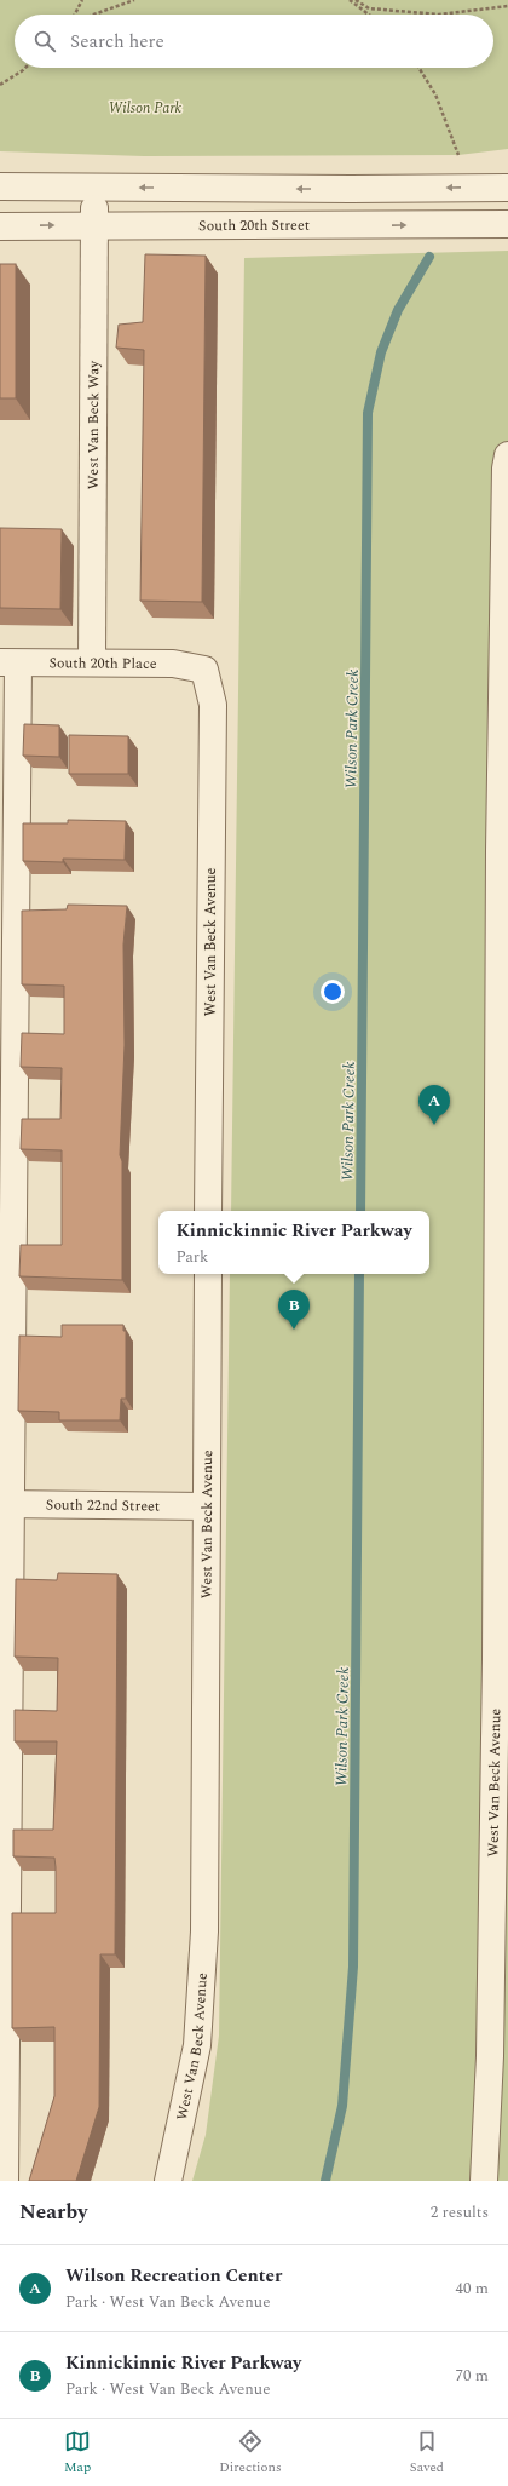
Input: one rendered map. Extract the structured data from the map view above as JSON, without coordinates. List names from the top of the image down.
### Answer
{
  "streets": {
    "street": [
      "South 20th Street",
      "West Van Beck Way",
      "South 20th Place",
      "West Van Beck Avenue",
      "South 22nd Street"
    ]
  },
  "crossings": [
    ["South 20th Street", "West Van Beck Way"],
    ["West Van Beck Way", "South 20th Place"],
    ["South 20th Place", "West Van Beck Avenue"],
    ["West Van Beck Avenue", "South 22nd Street"]
  ],
  "water": ["Wilson Park Creek"],
  "parks": ["Wilson Park"],
  "page": {
    "search": "Search here",
    "pins": ["A", "B"],
    "popup": ["Kinnickinnic River Parkway", "Park"],
    "heading": ["Nearby", "2 results"],
    "list": [
      {
        "mark": "A",
        "name": "Wilson Recreation Center",
        "note": "Park · West Van Beck Avenue",
        "value": "40 m"
      },
      {
        "mark": "B",
        "name": "Kinnickinnic River Parkway",
        "note": "Park · West Van Beck Avenue",
        "value": "70 m"
      }
    ],
    "nav": ["Map", "Directions", "Saved"]
  }
}
